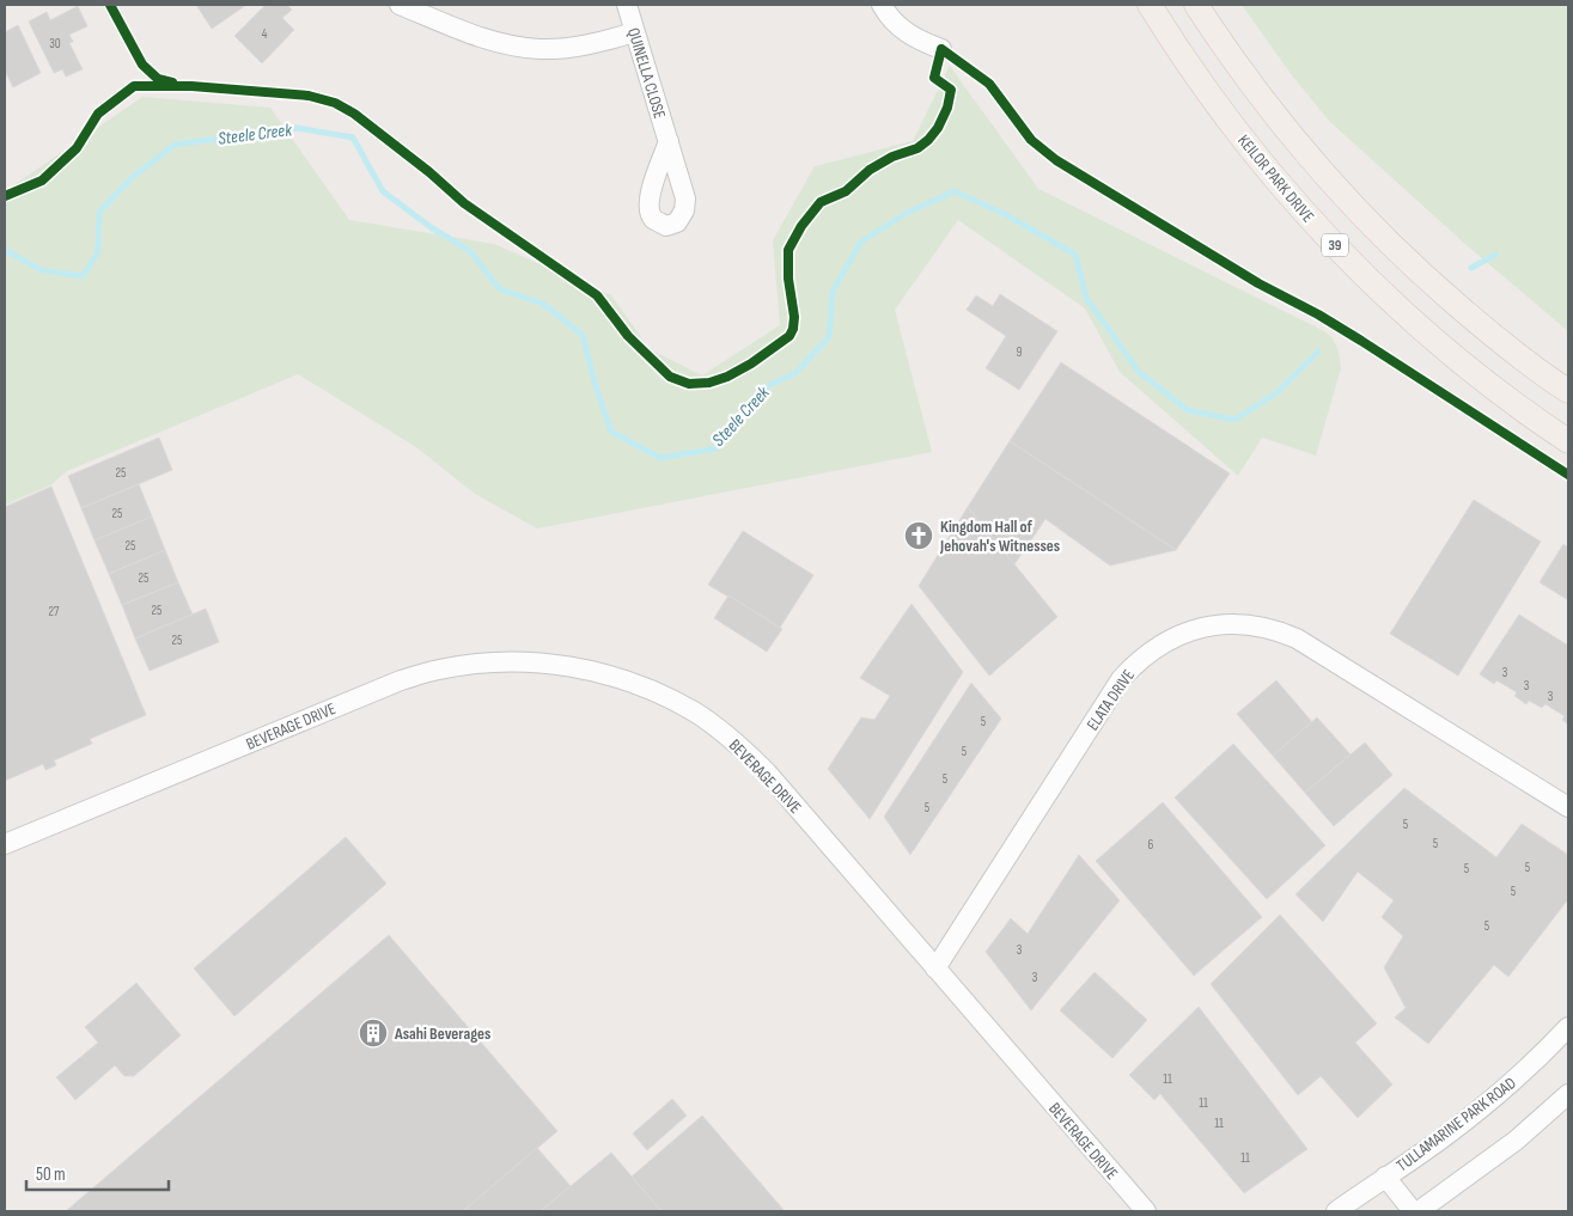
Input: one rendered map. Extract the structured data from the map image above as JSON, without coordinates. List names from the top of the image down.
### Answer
{
  "streets": {
    "main road": ["KEILOR PARK DRIVE", "39"],
    "street": [
      "QUINELLA CLOSE",
      "ELATA DRIVE",
      "BEVERAGE DRIVE",
      "TULLAMARINE PARK ROAD"
    ]
  },
  "crossings": [
    ["ELATA DRIVE", "BEVERAGE DRIVE"]
  ],
  "water": ["Steele Creek"],
  "places": {
    "church": ["Kingdom Hall of Jehovah's Witnesses"],
    "building": ["Asahi Beverages"]
  },
  "house_numbers": [
    "4",
    "30",
    "9",
    "25",
    "25",
    "25",
    "25",
    "25",
    "27",
    "25",
    "3",
    "3",
    "3",
    "5",
    "5",
    "5",
    "5",
    "5",
    "5",
    "6",
    "5",
    "5",
    "5",
    "5",
    "3",
    "3",
    "11",
    "11",
    "11",
    "11"
  ],
  "scale_bar": "50 m"
}
